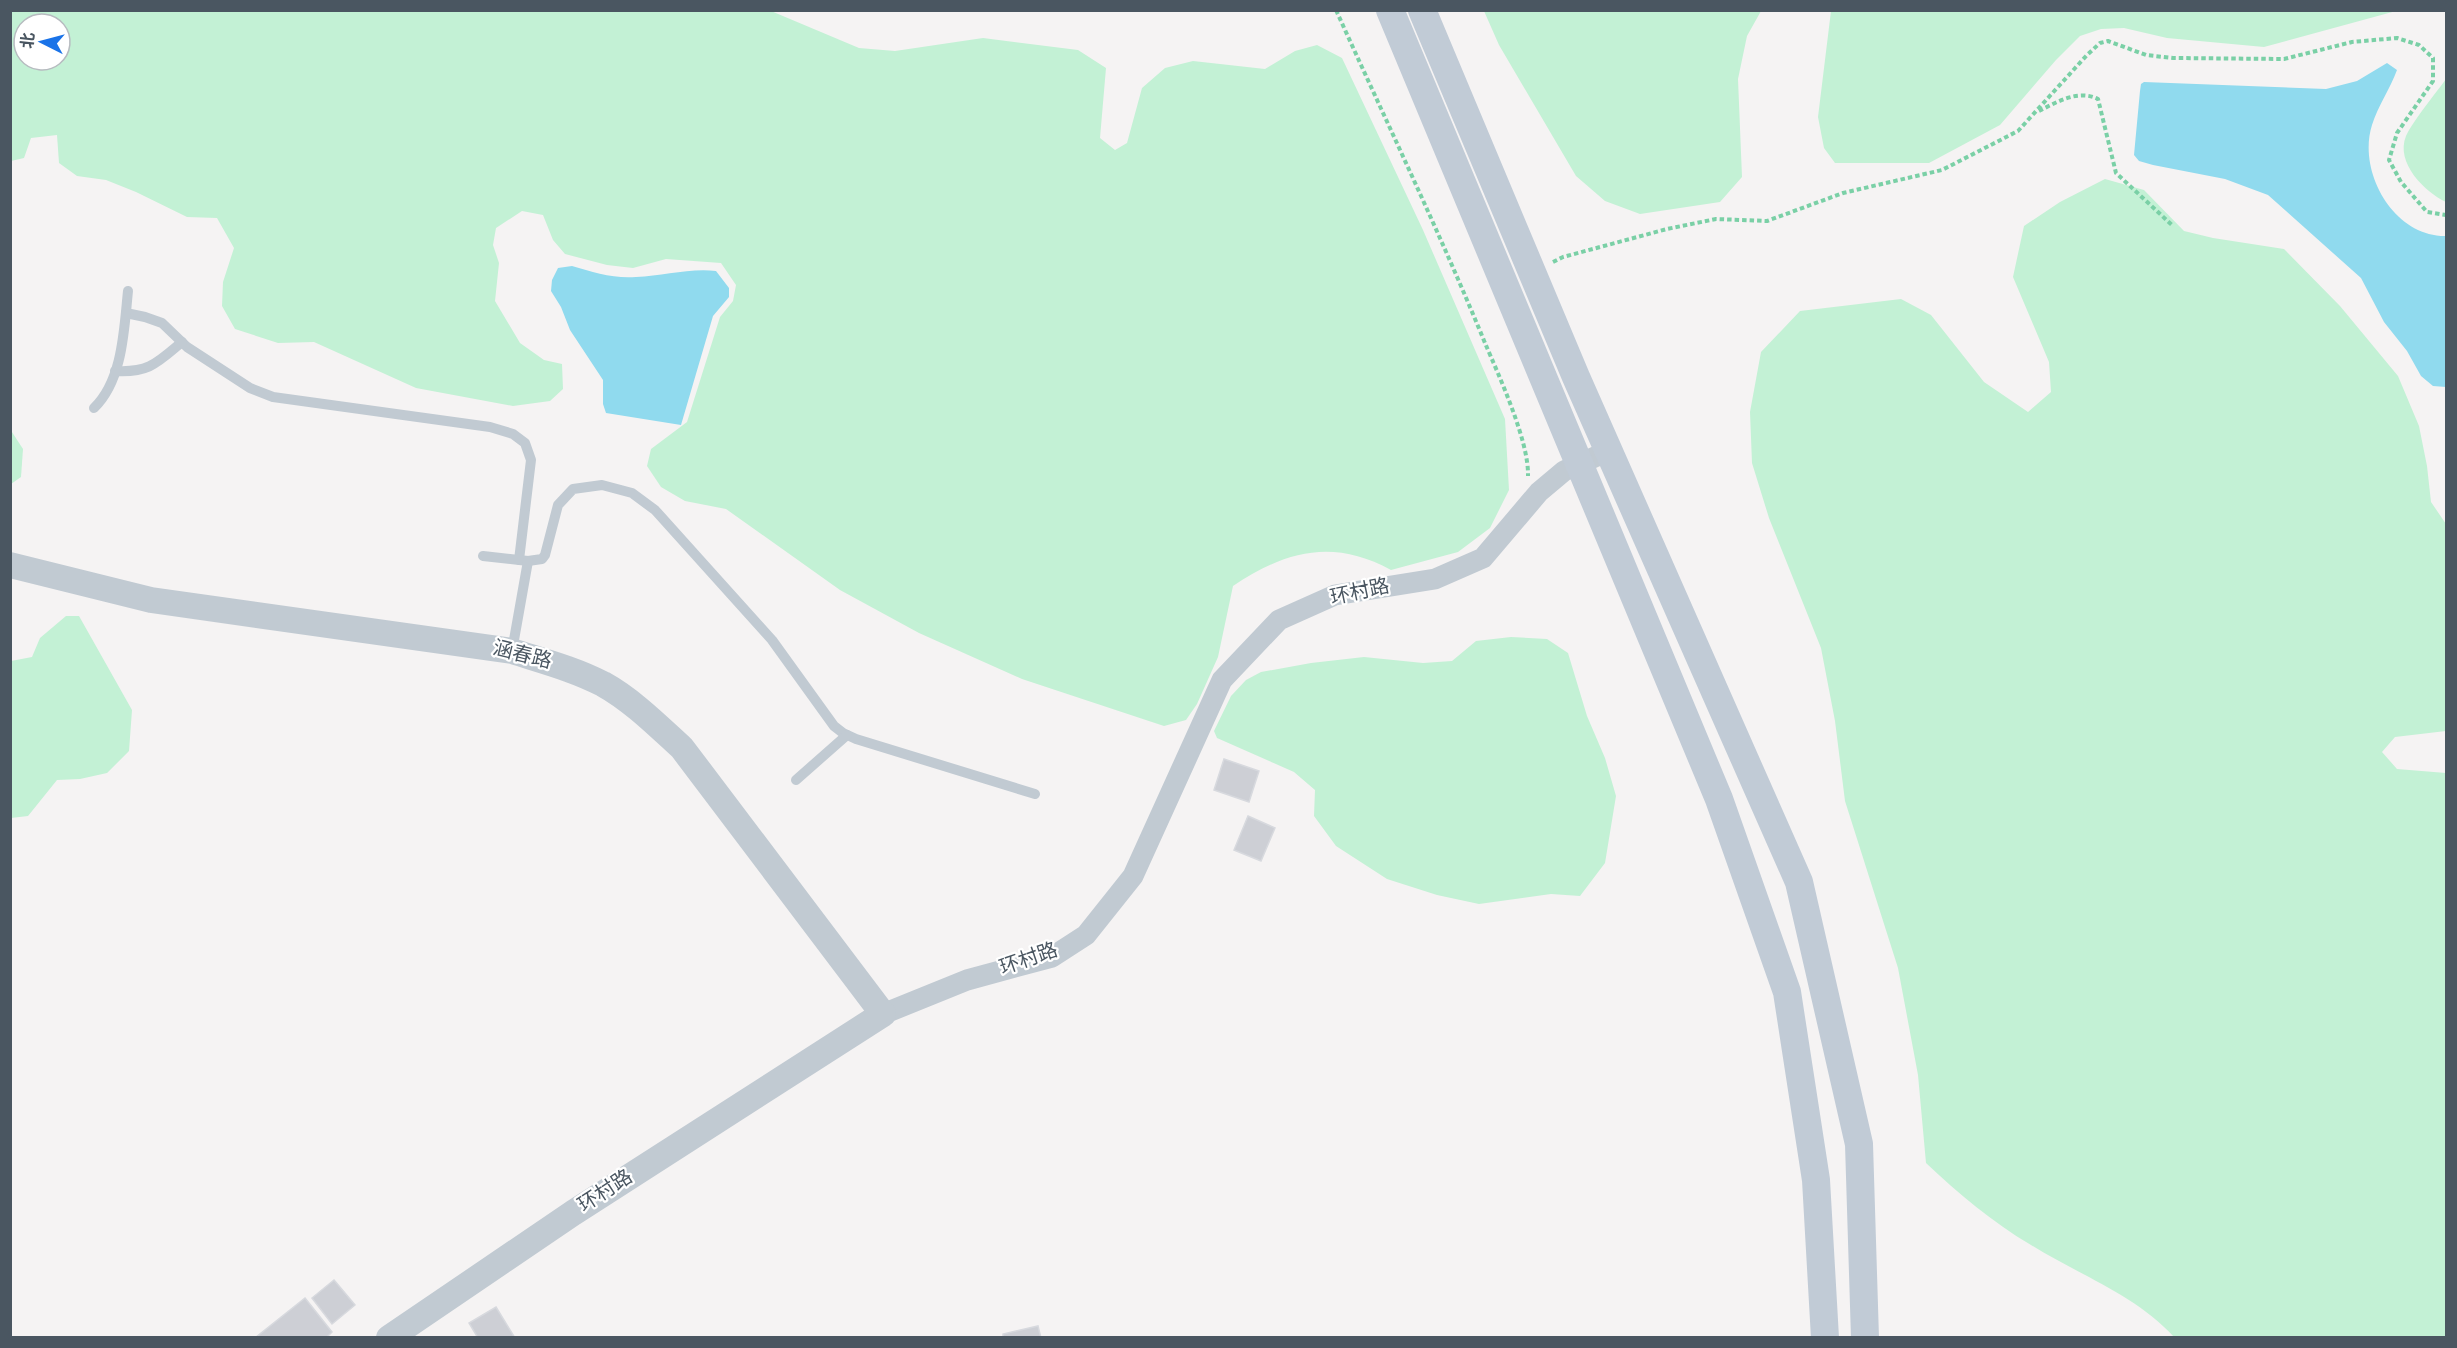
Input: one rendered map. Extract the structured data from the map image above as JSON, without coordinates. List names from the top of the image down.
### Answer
{
  "streets": {
    "street": ["环村路", "涵春路"]
  },
  "crossings": [
    ["环村路", "涵春路"]
  ],
  "north": "left"
}
